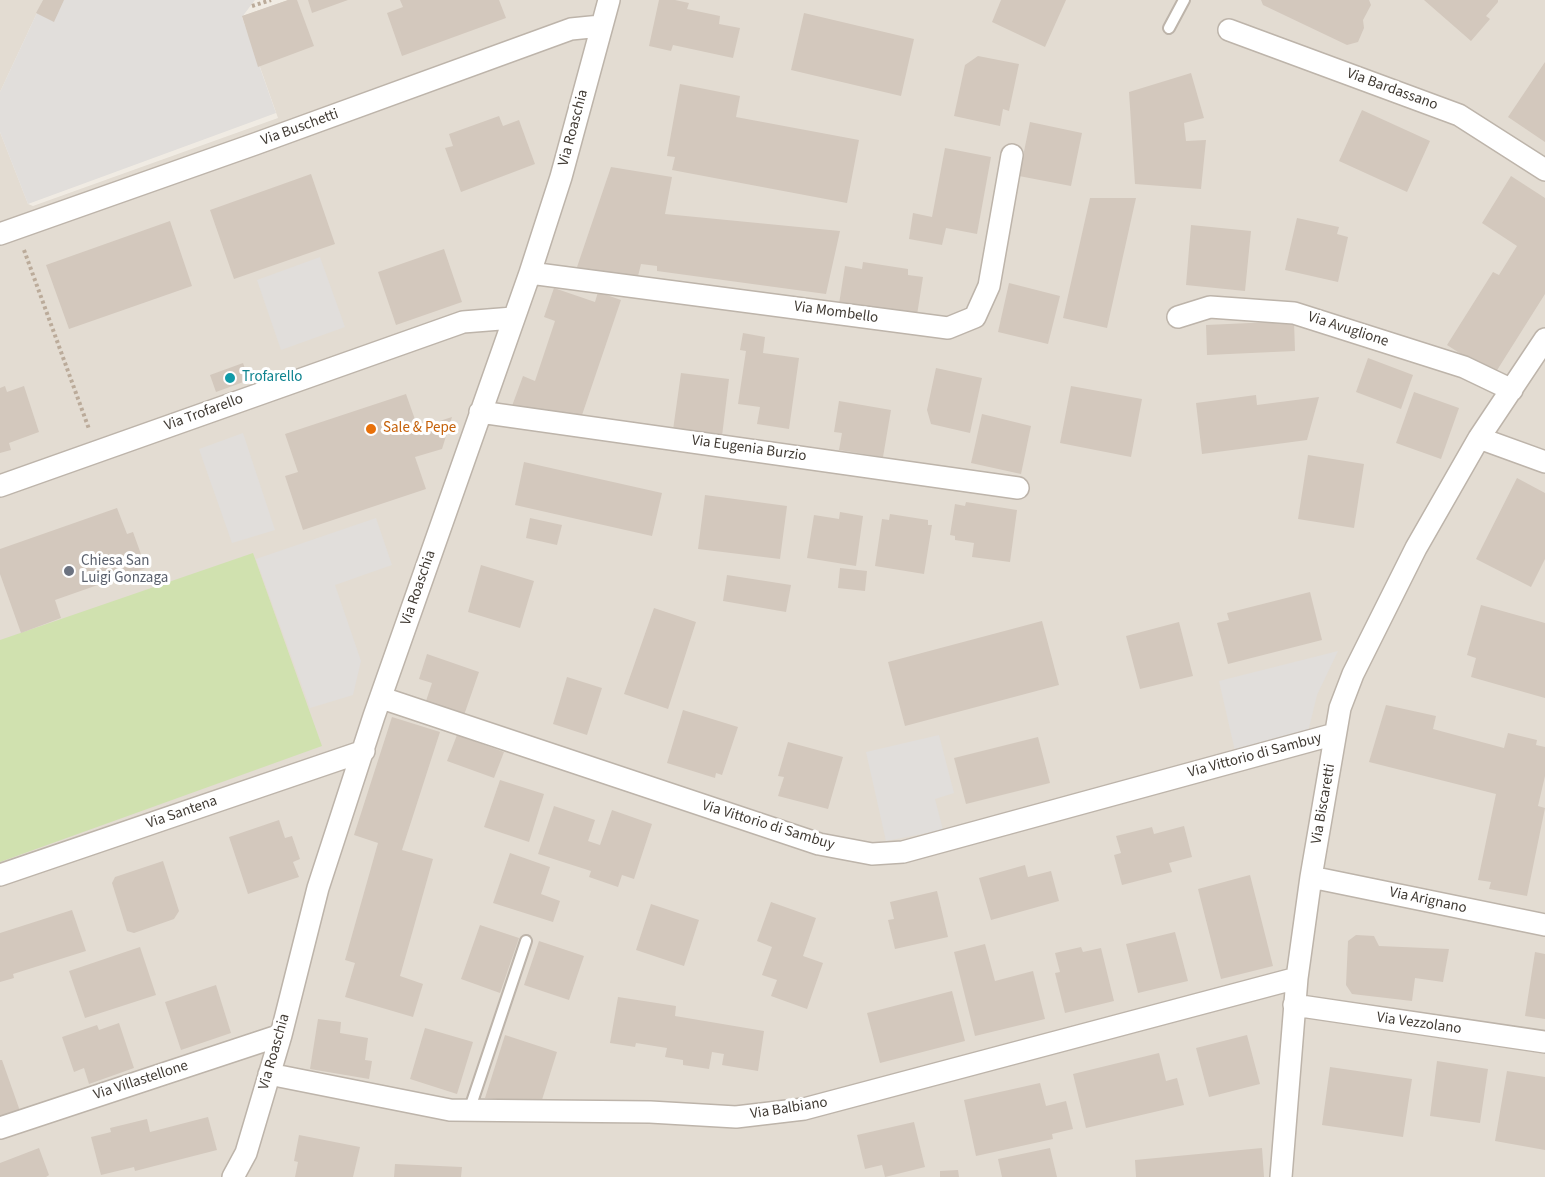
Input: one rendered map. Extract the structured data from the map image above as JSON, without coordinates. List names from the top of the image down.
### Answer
{
  "streets": {
    "street": [
      "Via Bardassano",
      "Via Buschetti",
      "Via Roaschia",
      "Via Mombello",
      "Via Avuglione",
      "Via Trofarello",
      "Via Eugenia Burzio",
      "Via Vittorio di Sambuy",
      "Via Biscaretti",
      "Via Santena",
      "Via Arignano",
      "Via Vezzolano",
      "Via Villastellone",
      "Via Balbiano"
    ]
  },
  "crossings": [
    ["Via Buschetti", "Via Roaschia"],
    ["Via Roaschia", "Via Mombello"],
    ["Via Roaschia", "Via Trofarello"],
    ["Via Roaschia", "Via Eugenia Burzio"],
    ["Via Roaschia", "Via Vittorio di Sambuy"],
    ["Via Roaschia", "Via Santena"],
    ["Via Roaschia", "Via Villastellone"],
    ["Via Roaschia", "Via Balbiano"],
    ["Via Avuglione", "Via Biscaretti"],
    ["Via Vittorio di Sambuy", "Via Biscaretti"],
    ["Via Biscaretti", "Via Arignano"],
    ["Via Biscaretti", "Via Vezzolano"],
    ["Via Biscaretti", "Via Balbiano"]
  ],
  "places": ["Trofarello", "Sale & Pepe", "Chiesa San Luigi Gonzaga"]
}
